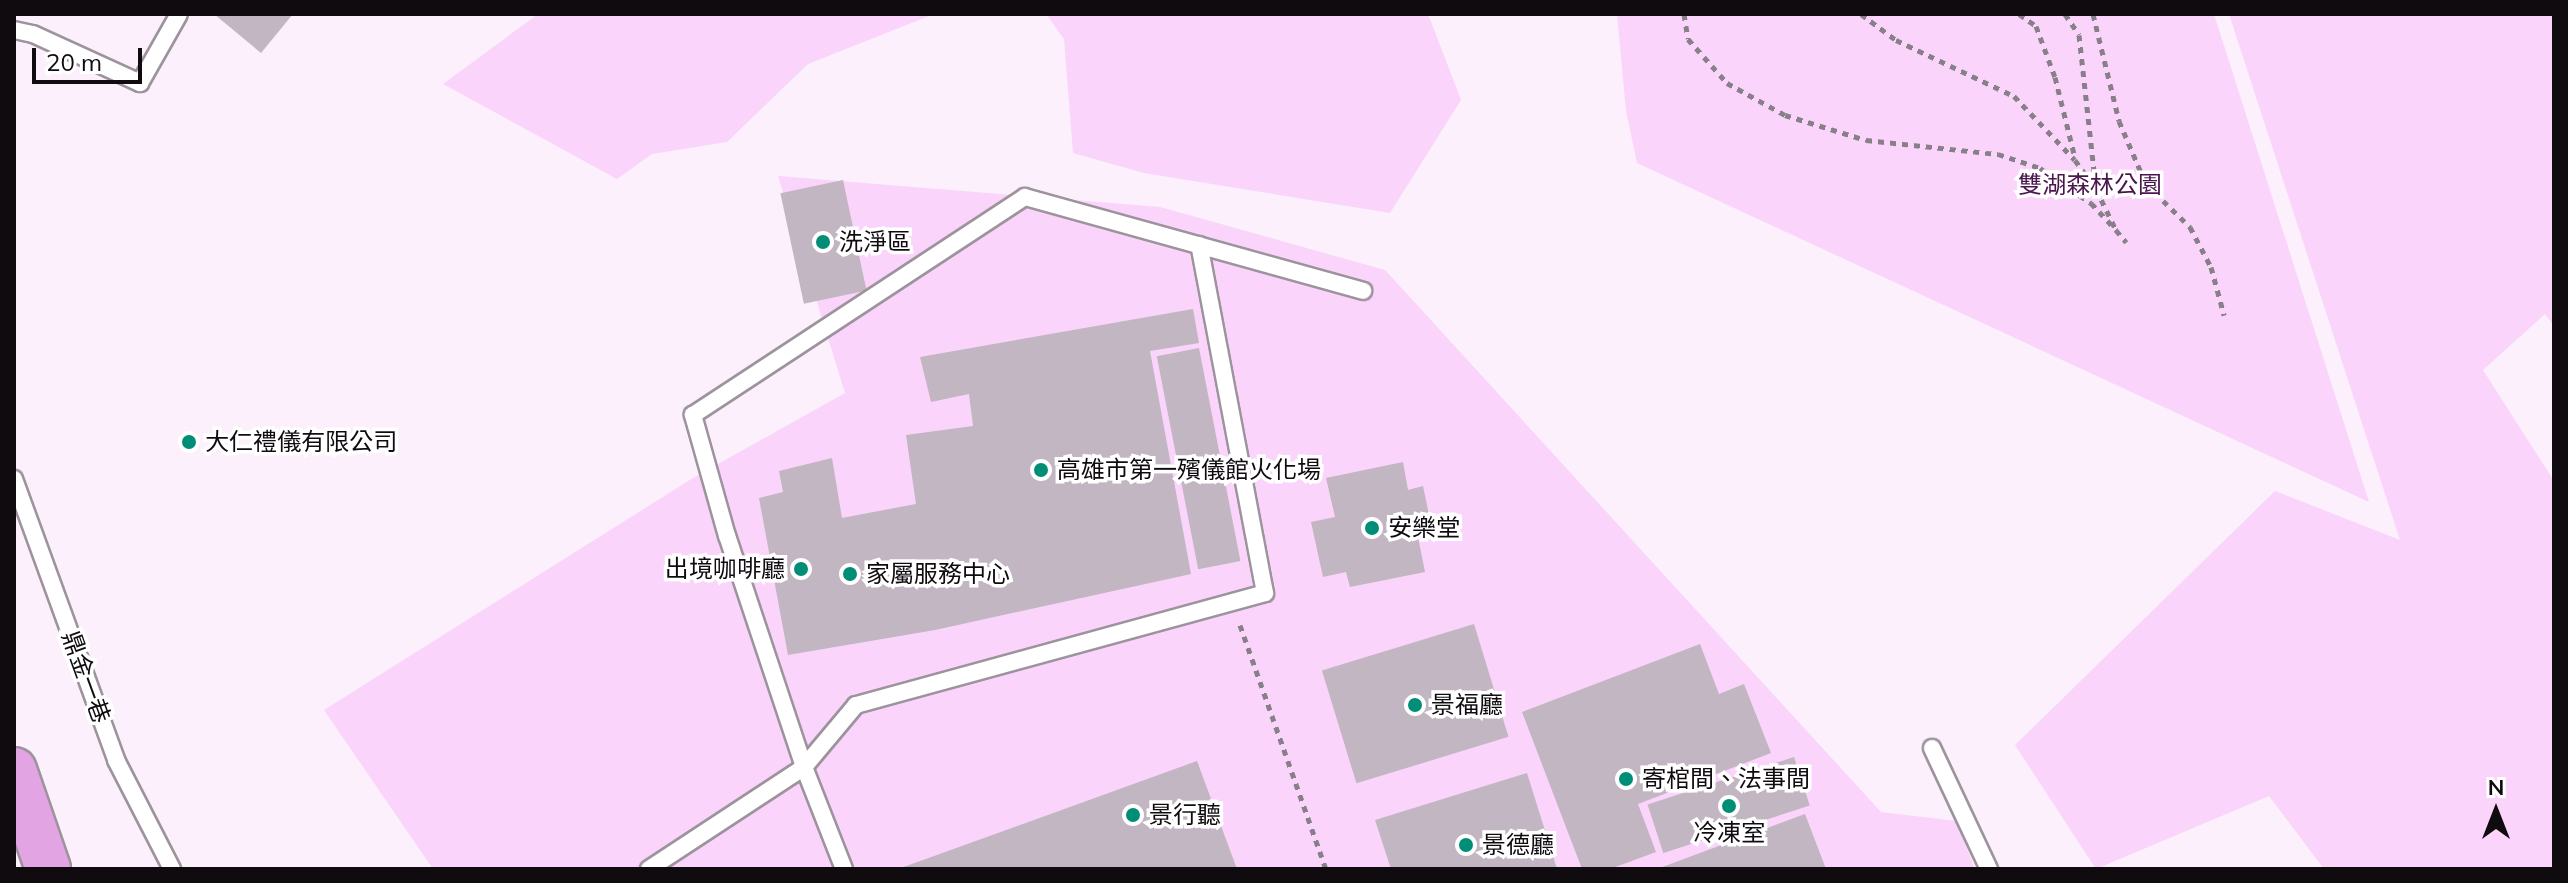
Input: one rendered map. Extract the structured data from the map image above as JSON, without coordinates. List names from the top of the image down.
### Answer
{
  "streets": {
    "lane": ["鼎金一巷"]
  },
  "parks": ["雙湖森林公園"],
  "places": [
    "洗淨區",
    "大仁禮儀有限公司",
    "高雄市第一殯儀館火化場",
    "安樂堂",
    "出境咖啡廳",
    "家屬服務中心",
    "景福廳",
    "寄棺間、法事間",
    "冷凍室",
    "景行聽",
    "景德廳"
  ],
  "scale_bar": "20 m",
  "north": "top"
}
